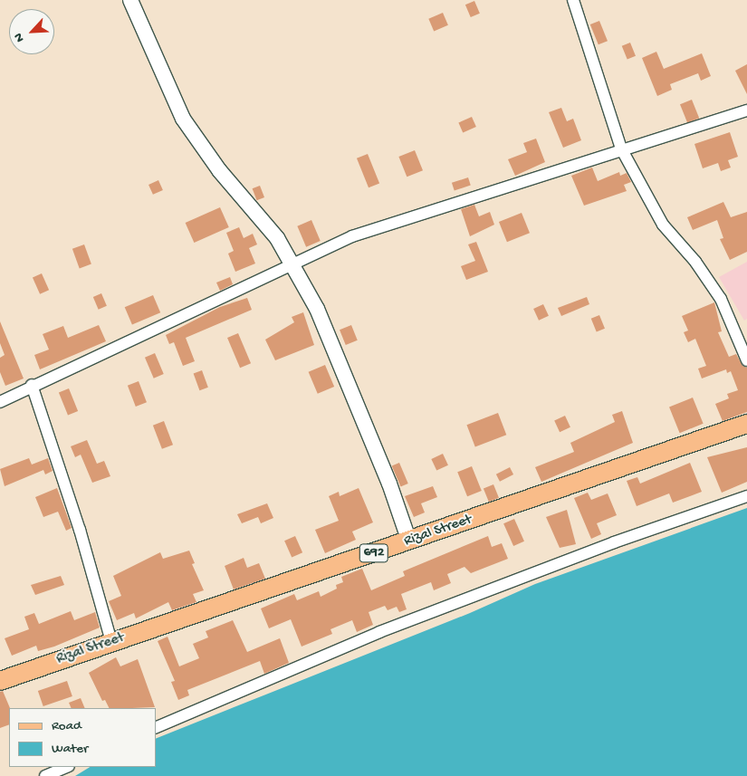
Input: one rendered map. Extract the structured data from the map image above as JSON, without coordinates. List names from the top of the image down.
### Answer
{
  "streets": {
    "main road": ["Rizal Street", "692"]
  },
  "legend": ["Road", "Water"],
  "north": "bottom left"
}
